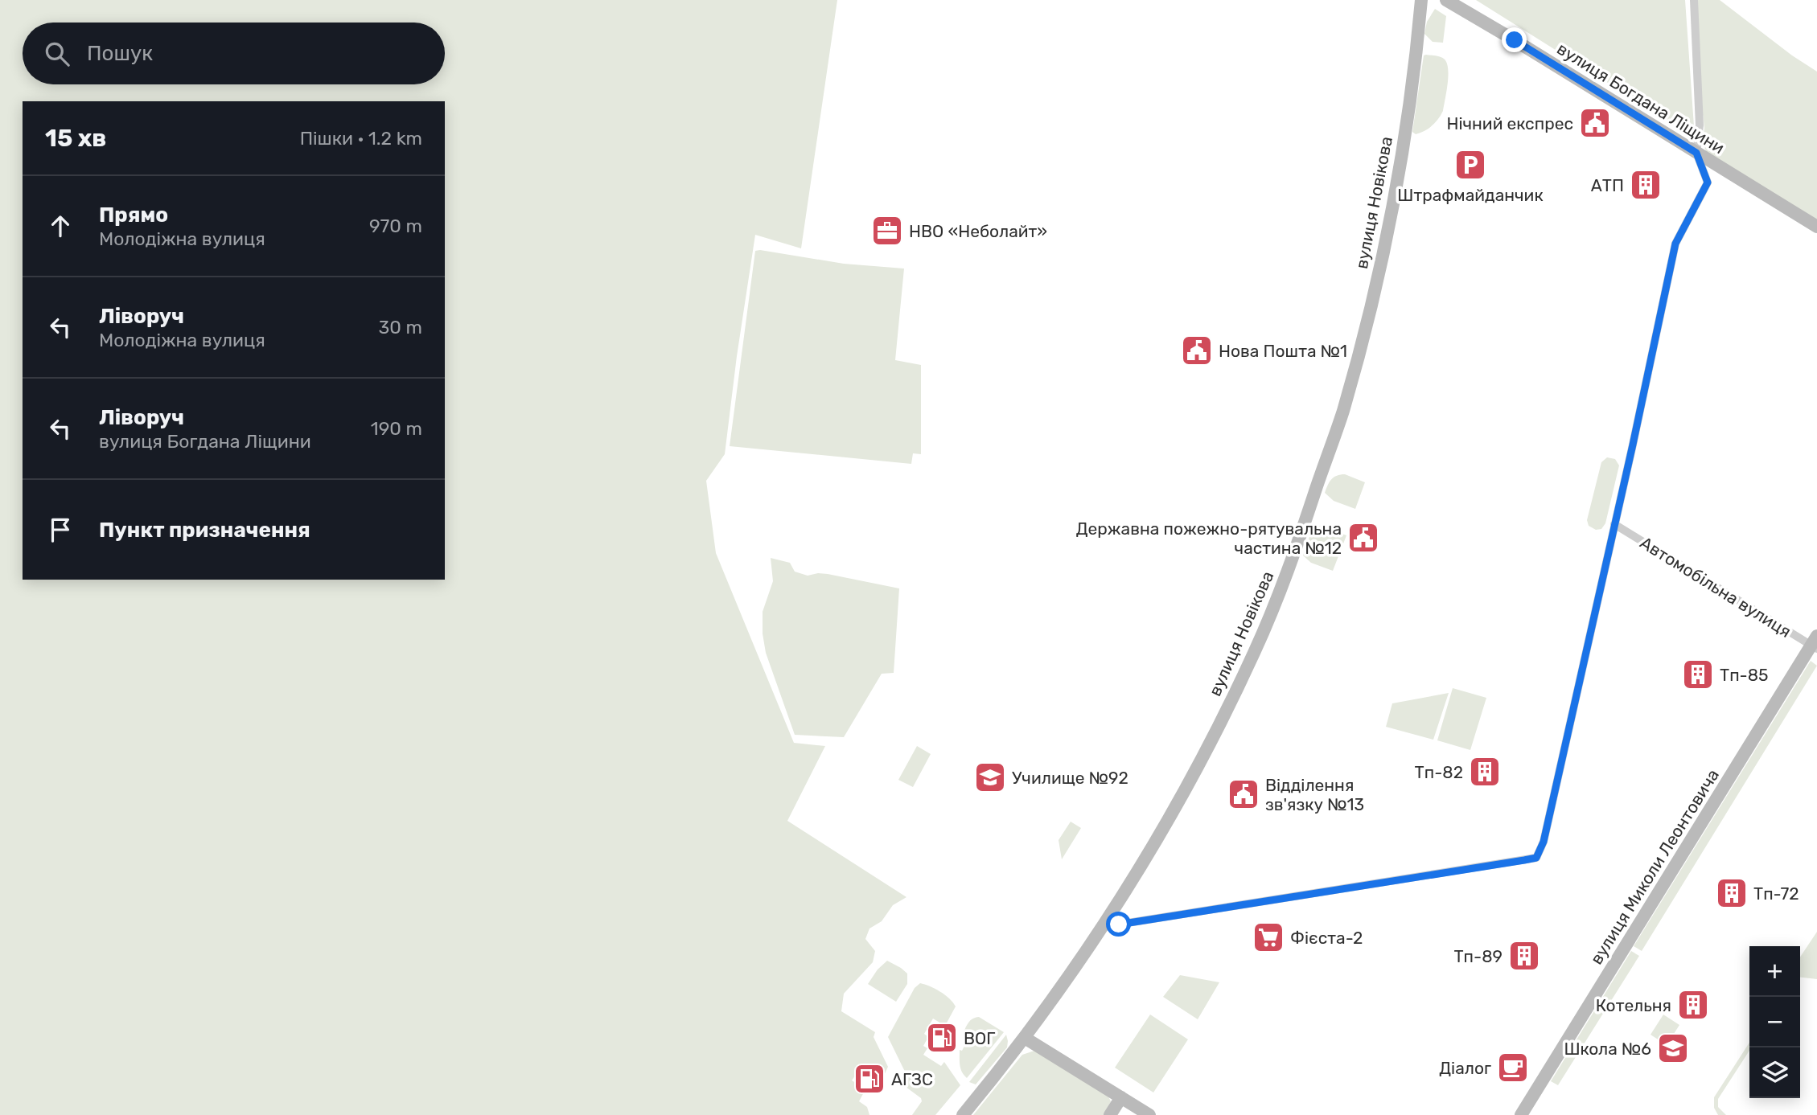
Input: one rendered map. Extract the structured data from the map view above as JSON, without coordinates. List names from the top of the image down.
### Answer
{
  "streets": {
    "main road": ["вулиця Богдана Ліщини", "вулиця Новікова", "вулиця Миколи Леонтовича"],
    "street": ["Автомобільна вулиця"]
  },
  "crossings": [
    ["Автомобільна вулиця", "вулиця Миколи Леонтовича"]
  ],
  "places": {
    "public building": [
      "Нічний експрес",
      "Нова Пошта №1",
      "Державна пожежно-рятувальна частина №12",
      "Відділення зв'язку №13"
    ],
    "parking": ["Штрафмайданчик"],
    "building": [
      "АТП",
      "Тп-85",
      "Тп-82",
      "Тп-72",
      "Тп-89",
      "Котельня"
    ],
    "office": ["НВО «Неболайт»"],
    "school or university": ["Училище №92", "Школа №6"],
    "supermarket": ["Фiєста-2"],
    "fuel station": ["ВОГ", "АГЗС"],
    "cafe": ["Діалог"]
  },
  "page": {
    "search": "Пошук",
    "heading": ["15 хв", "Пішки · 1.2 km"],
    "list": [
      ["Прямо", "Молодіжна вулиця", "970 m"],
      ["Ліворуч", "Молодіжна вулиця", "30 m"],
      ["Ліворуч", "вулиця Богдана Ліщини", "190 m"],
      "Пункт призначення"
    ],
    "map_buttons": ["+", "−"]
  }
}
